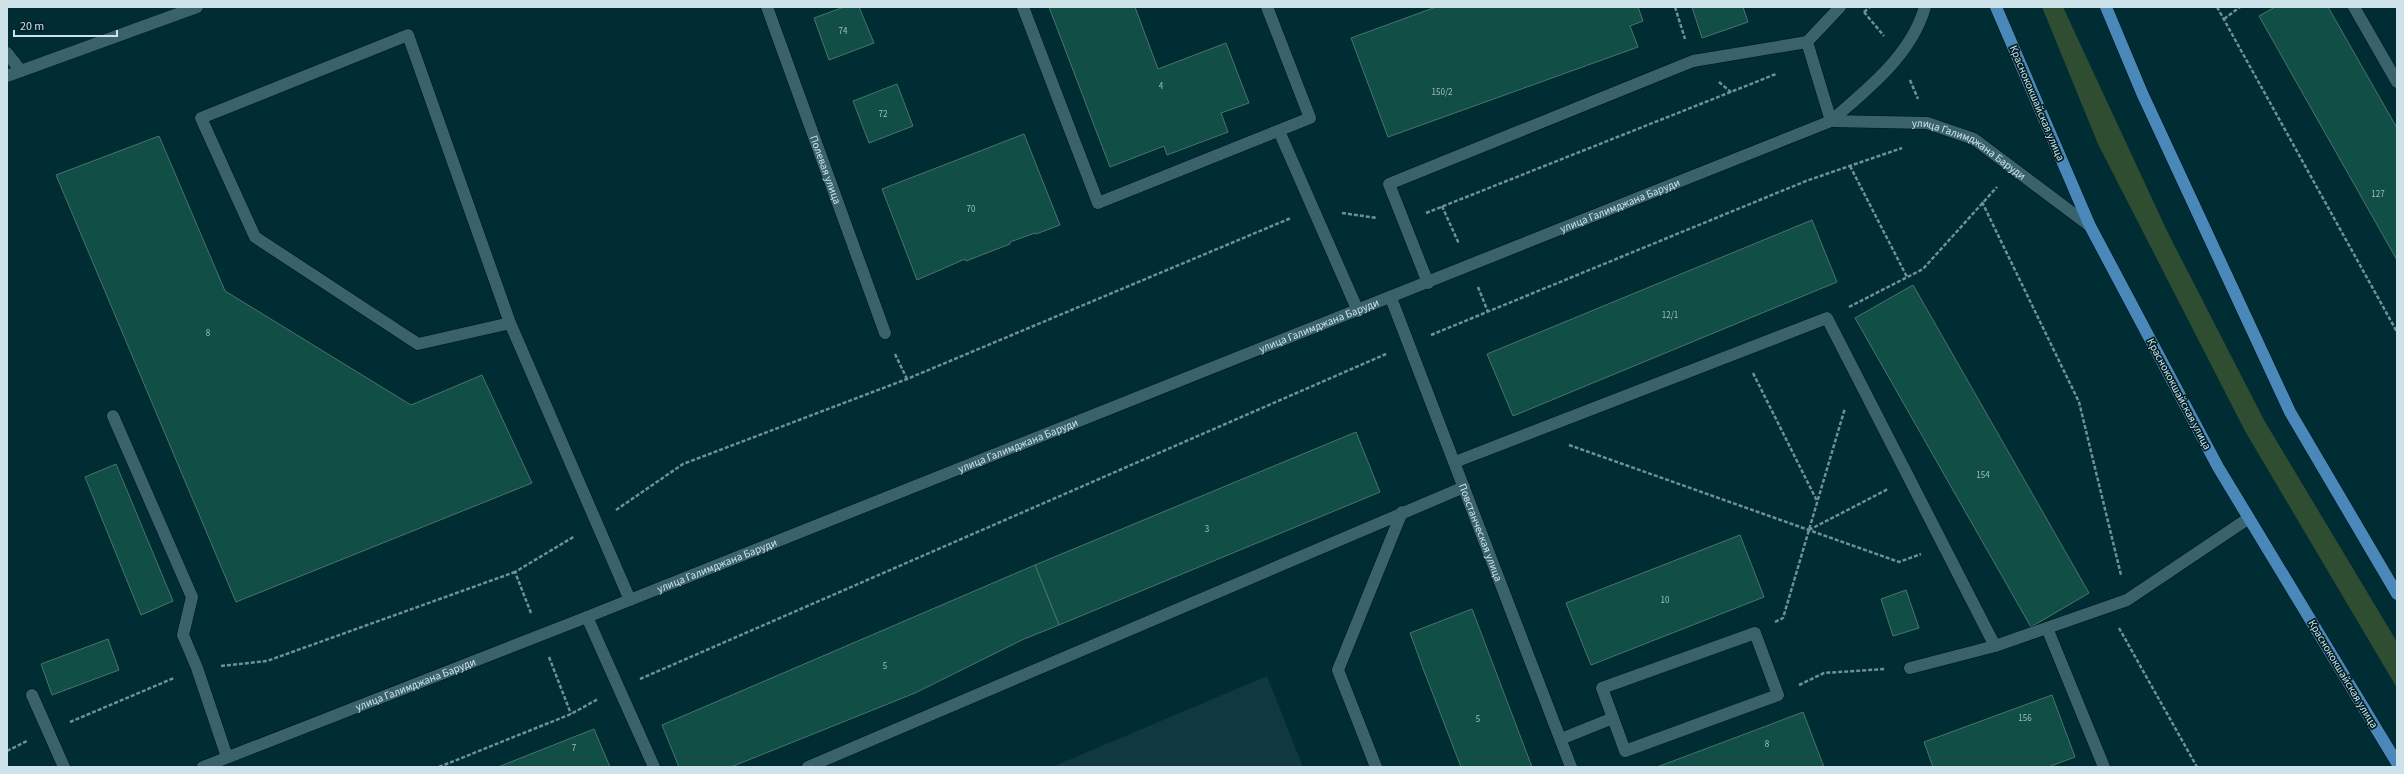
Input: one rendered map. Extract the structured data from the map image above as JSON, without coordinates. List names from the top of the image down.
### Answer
{
  "streets": {
    "main road": ["Краснококшайская улица"],
    "street": ["улица Галимджана Баруди", "Полевая улица", "Повстанческая улица"]
  },
  "crossings": [
    ["Краснококшайская улица", "улица Галимджана Баруди"],
    ["улица Галимджана Баруди", "Повстанческая улица"]
  ],
  "house_numbers": [
    "74",
    "4",
    "150/2",
    "72",
    "127",
    "70",
    "12/1",
    "8",
    "154",
    "3",
    "10",
    "5",
    "156",
    "5",
    "8",
    "7"
  ],
  "scale_bar": "20 m"
}
